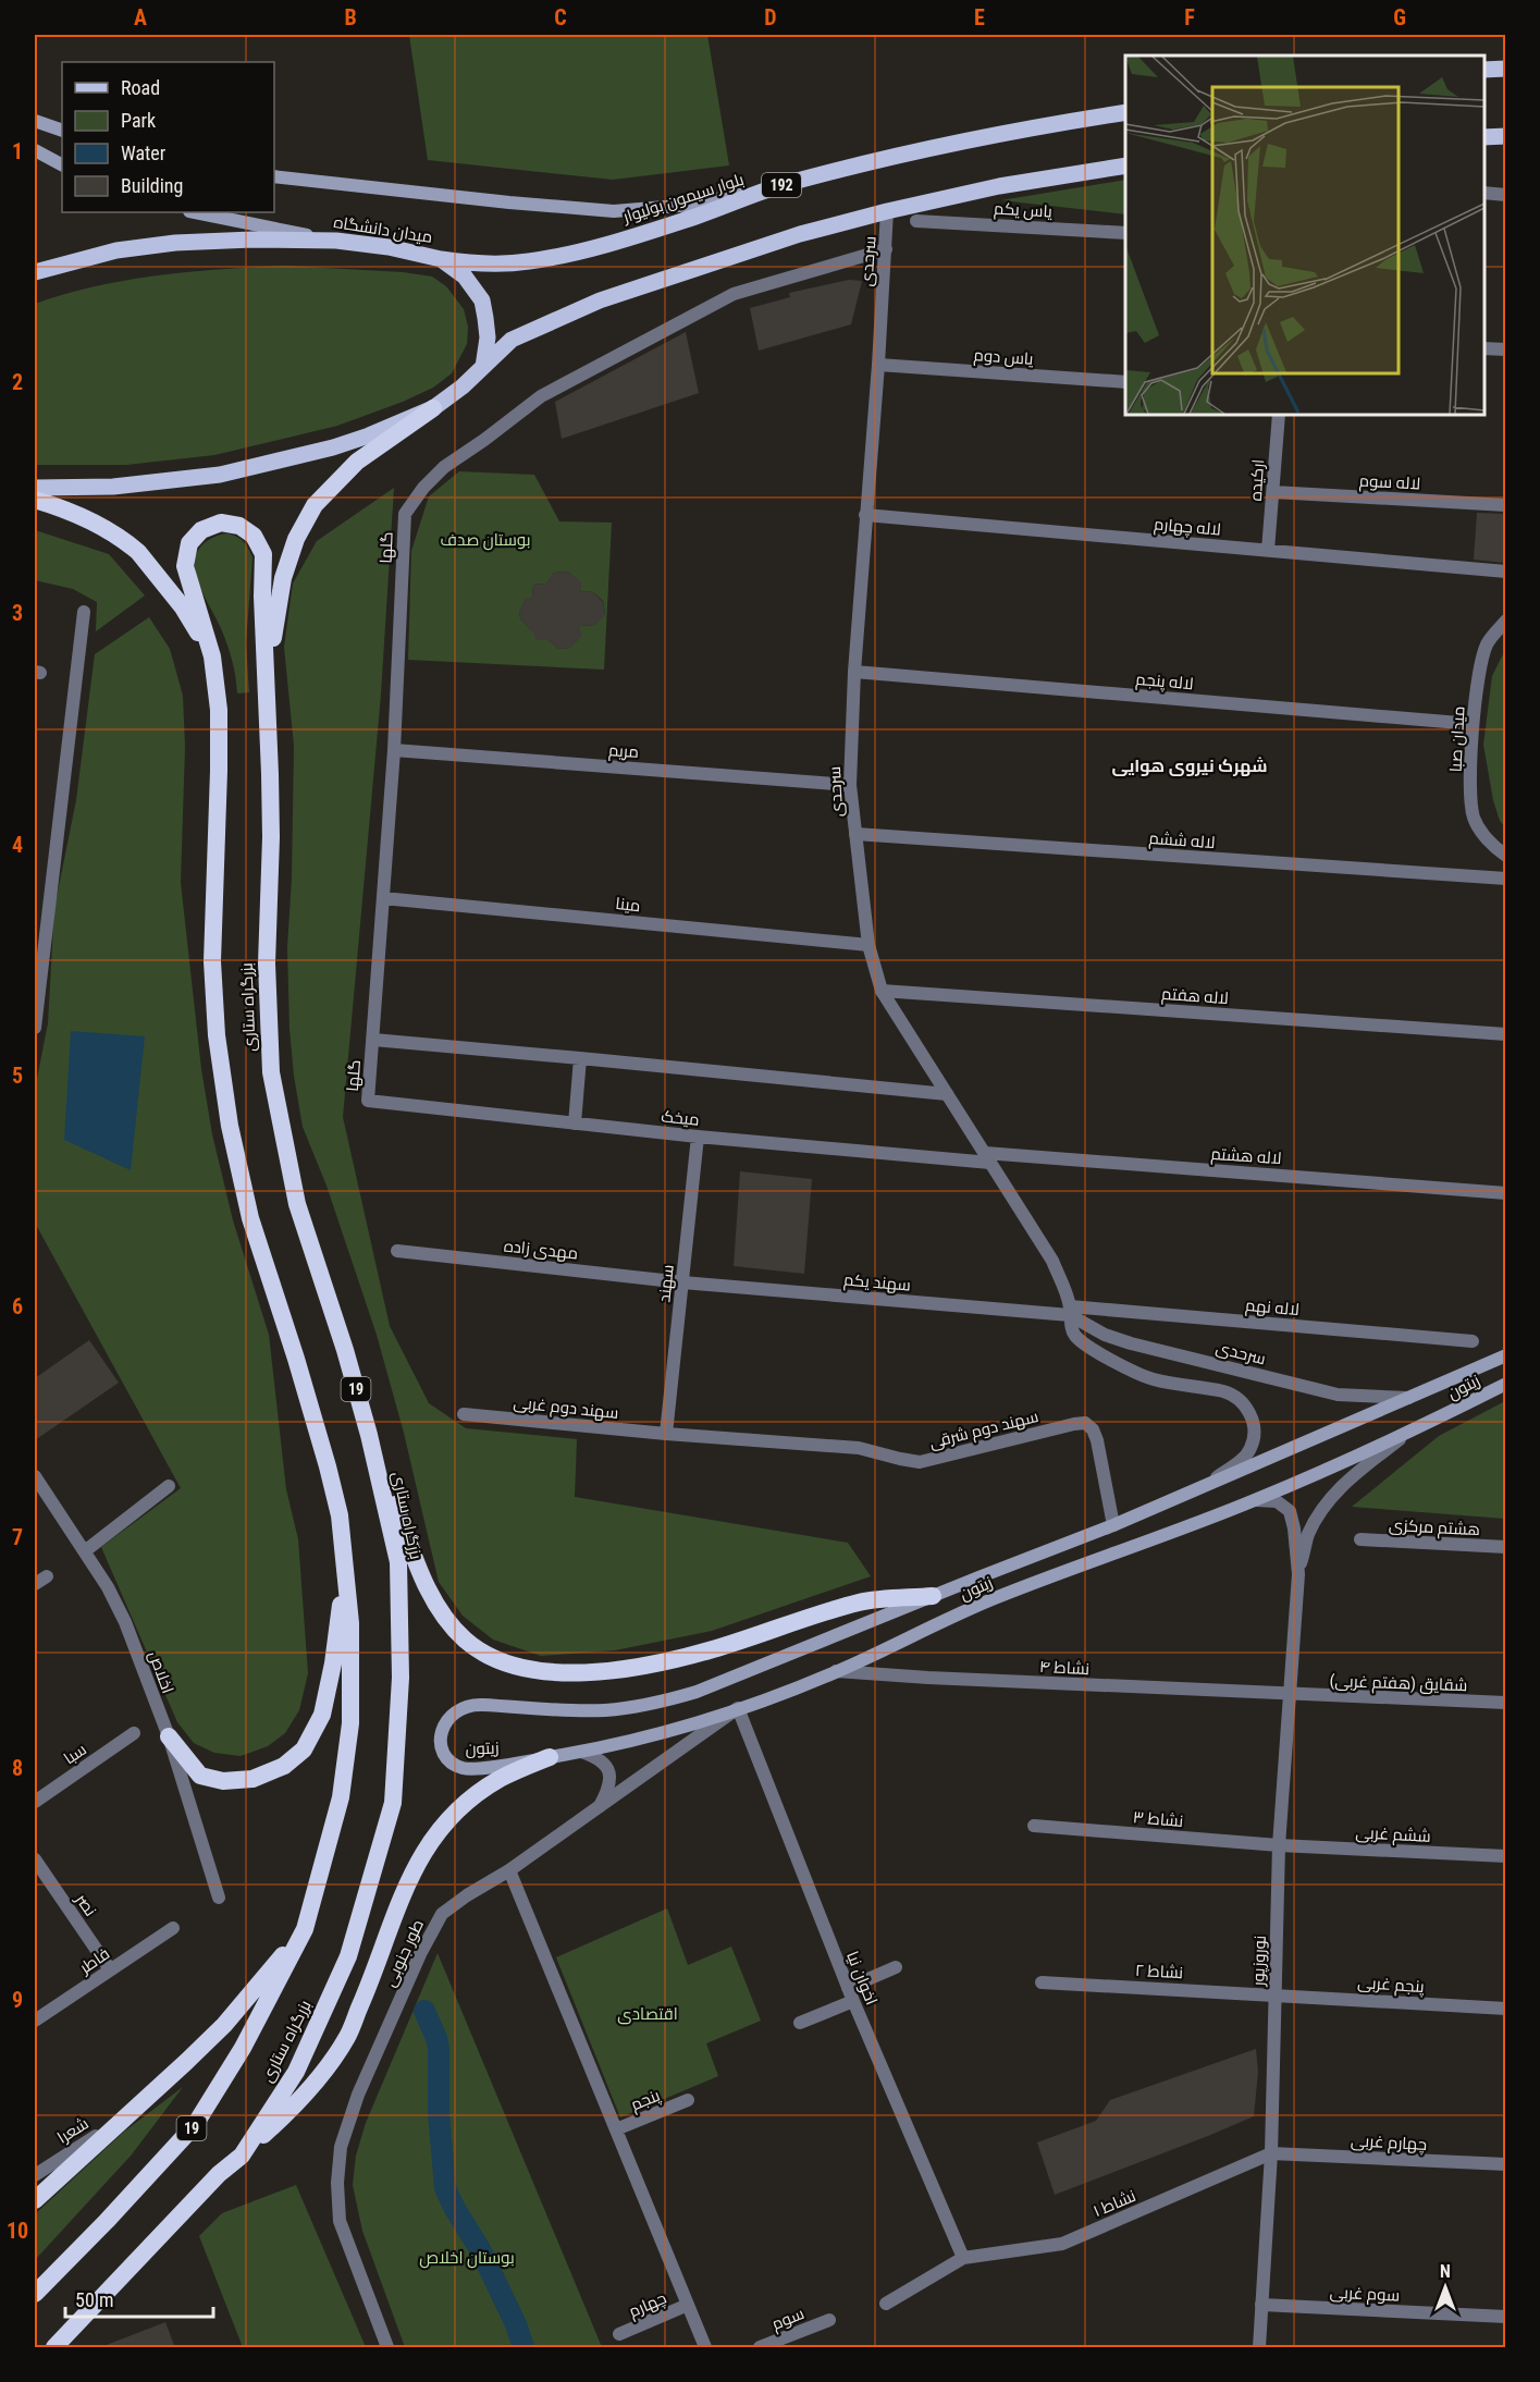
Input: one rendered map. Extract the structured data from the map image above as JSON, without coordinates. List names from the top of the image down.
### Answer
{
  "streets": {
    "highway": ["بزرگراه ستاری", "19"],
    "main road": [
      "192",
      "بلوار سیمون بولیوار",
      "میدان دانشگاه",
      "زیتون"
    ],
    "street": [
      "یاس یکم",
      "سرحدی",
      "یاس دوم",
      "ارکیده",
      "لاله سوم",
      "لاله چهارم",
      "گلها",
      "لاله پنجم",
      "میدان صبا",
      "مریم",
      "لاله ششم",
      "مینا",
      "لاله هفتم",
      "میخک",
      "لاله هشتم",
      "مهدی زاده",
      "سهند يكم",
      "سهند",
      "لاله نهم",
      "سهند دوم غربی",
      "سهند دوم شرقی",
      "هشتم مرکزی",
      "نشاط ۴",
      "اخلاص",
      "شقایق (هفتم غربی)",
      "سبا",
      "نشاط ۳",
      "ششم غربی",
      "نصر",
      "طور جنوبی",
      "فاطر",
      "نوروزپور",
      "نشاط ۲",
      "اخوان نیا",
      "پنجم غربی",
      "پنجم",
      "شعرا",
      "چهارم غربی",
      "نشاط ۱",
      "سوم غربی",
      "چهارم",
      "سوم"
    ]
  },
  "crossings": [
    ["بلوار سیمون بولیوار", "میدان دانشگاه"],
    ["سرحدی", "یاس دوم"],
    ["سرحدی", "لاله چهارم"],
    ["سرحدی", "گلها"],
    ["سرحدی", "لاله پنجم"],
    ["سرحدی", "مریم"],
    ["سرحدی", "لاله ششم"],
    ["سرحدی", "مینا"],
    ["سرحدی", "لاله هفتم"],
    ["سرحدی", "میخک"],
    ["سرحدی", "لاله هشتم"],
    ["سرحدی", "سهند يكم"],
    ["سرحدی", "لاله نهم"],
    ["سرحدی", "زیتون"],
    ["ارکیده", "لاله سوم"],
    ["ارکیده", "لاله چهارم"],
    ["گلها", "مریم"],
    ["گلها", "مینا"],
    ["گلها", "میخک"],
    ["لاله پنجم", "میدان صبا"],
    ["میخک", "لاله هشتم"],
    ["میخک", "سهند"],
    ["مهدی زاده", "سهند يكم"],
    ["مهدی زاده", "سهند"],
    ["سهند يكم", "سهند"],
    ["سهند يكم", "لاله نهم"],
    ["سهند", "سهند دوم غربی"],
    ["سهند", "سهند دوم شرقی"],
    ["زیتون", "سهند دوم شرقی"],
    ["زیتون", "نشاط ۴"],
    ["زیتون", "طور جنوبی"],
    ["زیتون", "نوروزپور"],
    ["زیتون", "اخوان نیا"],
    ["سهند دوم غربی", "سهند دوم شرقی"],
    ["نشاط ۴", "شقایق (هفتم غربی)"],
    ["نشاط ۴", "نوروزپور"],
    ["شقایق (هفتم غربی)", "نوروزپور"],
    ["نشاط ۳", "ششم غربی"],
    ["نشاط ۳", "نوروزپور"],
    ["ششم غربی", "نوروزپور"],
    ["نصر", "فاطر"],
    ["طور جنوبی", "اخوان نیا"],
    ["نوروزپور", "نشاط ۲"],
    ["نوروزپور", "پنجم غربی"],
    ["نوروزپور", "چهارم غربی"],
    ["نوروزپور", "نشاط ۱"],
    ["نوروزپور", "سوم غربی"],
    ["نشاط ۲", "پنجم غربی"],
    ["اخوان نیا", "نشاط ۱"],
    ["چهارم غربی", "نشاط ۱"]
  ],
  "districts": ["شهرک نیروی هوایی"],
  "parks": ["بوستان صدف", "اقتصادی", "بوستان اخلاص"],
  "legend": [
    "Road",
    "Park",
    "Water",
    "Building"
  ],
  "scale_bar": "50 m",
  "north": "top",
  "grid": {
    "columns": [
      "A",
      "B",
      "C",
      "D",
      "E",
      "F",
      "G"
    ],
    "rows": [
      "1",
      "2",
      "3",
      "4",
      "5",
      "6",
      "7",
      "8",
      "9",
      "10"
    ]
  }
}
